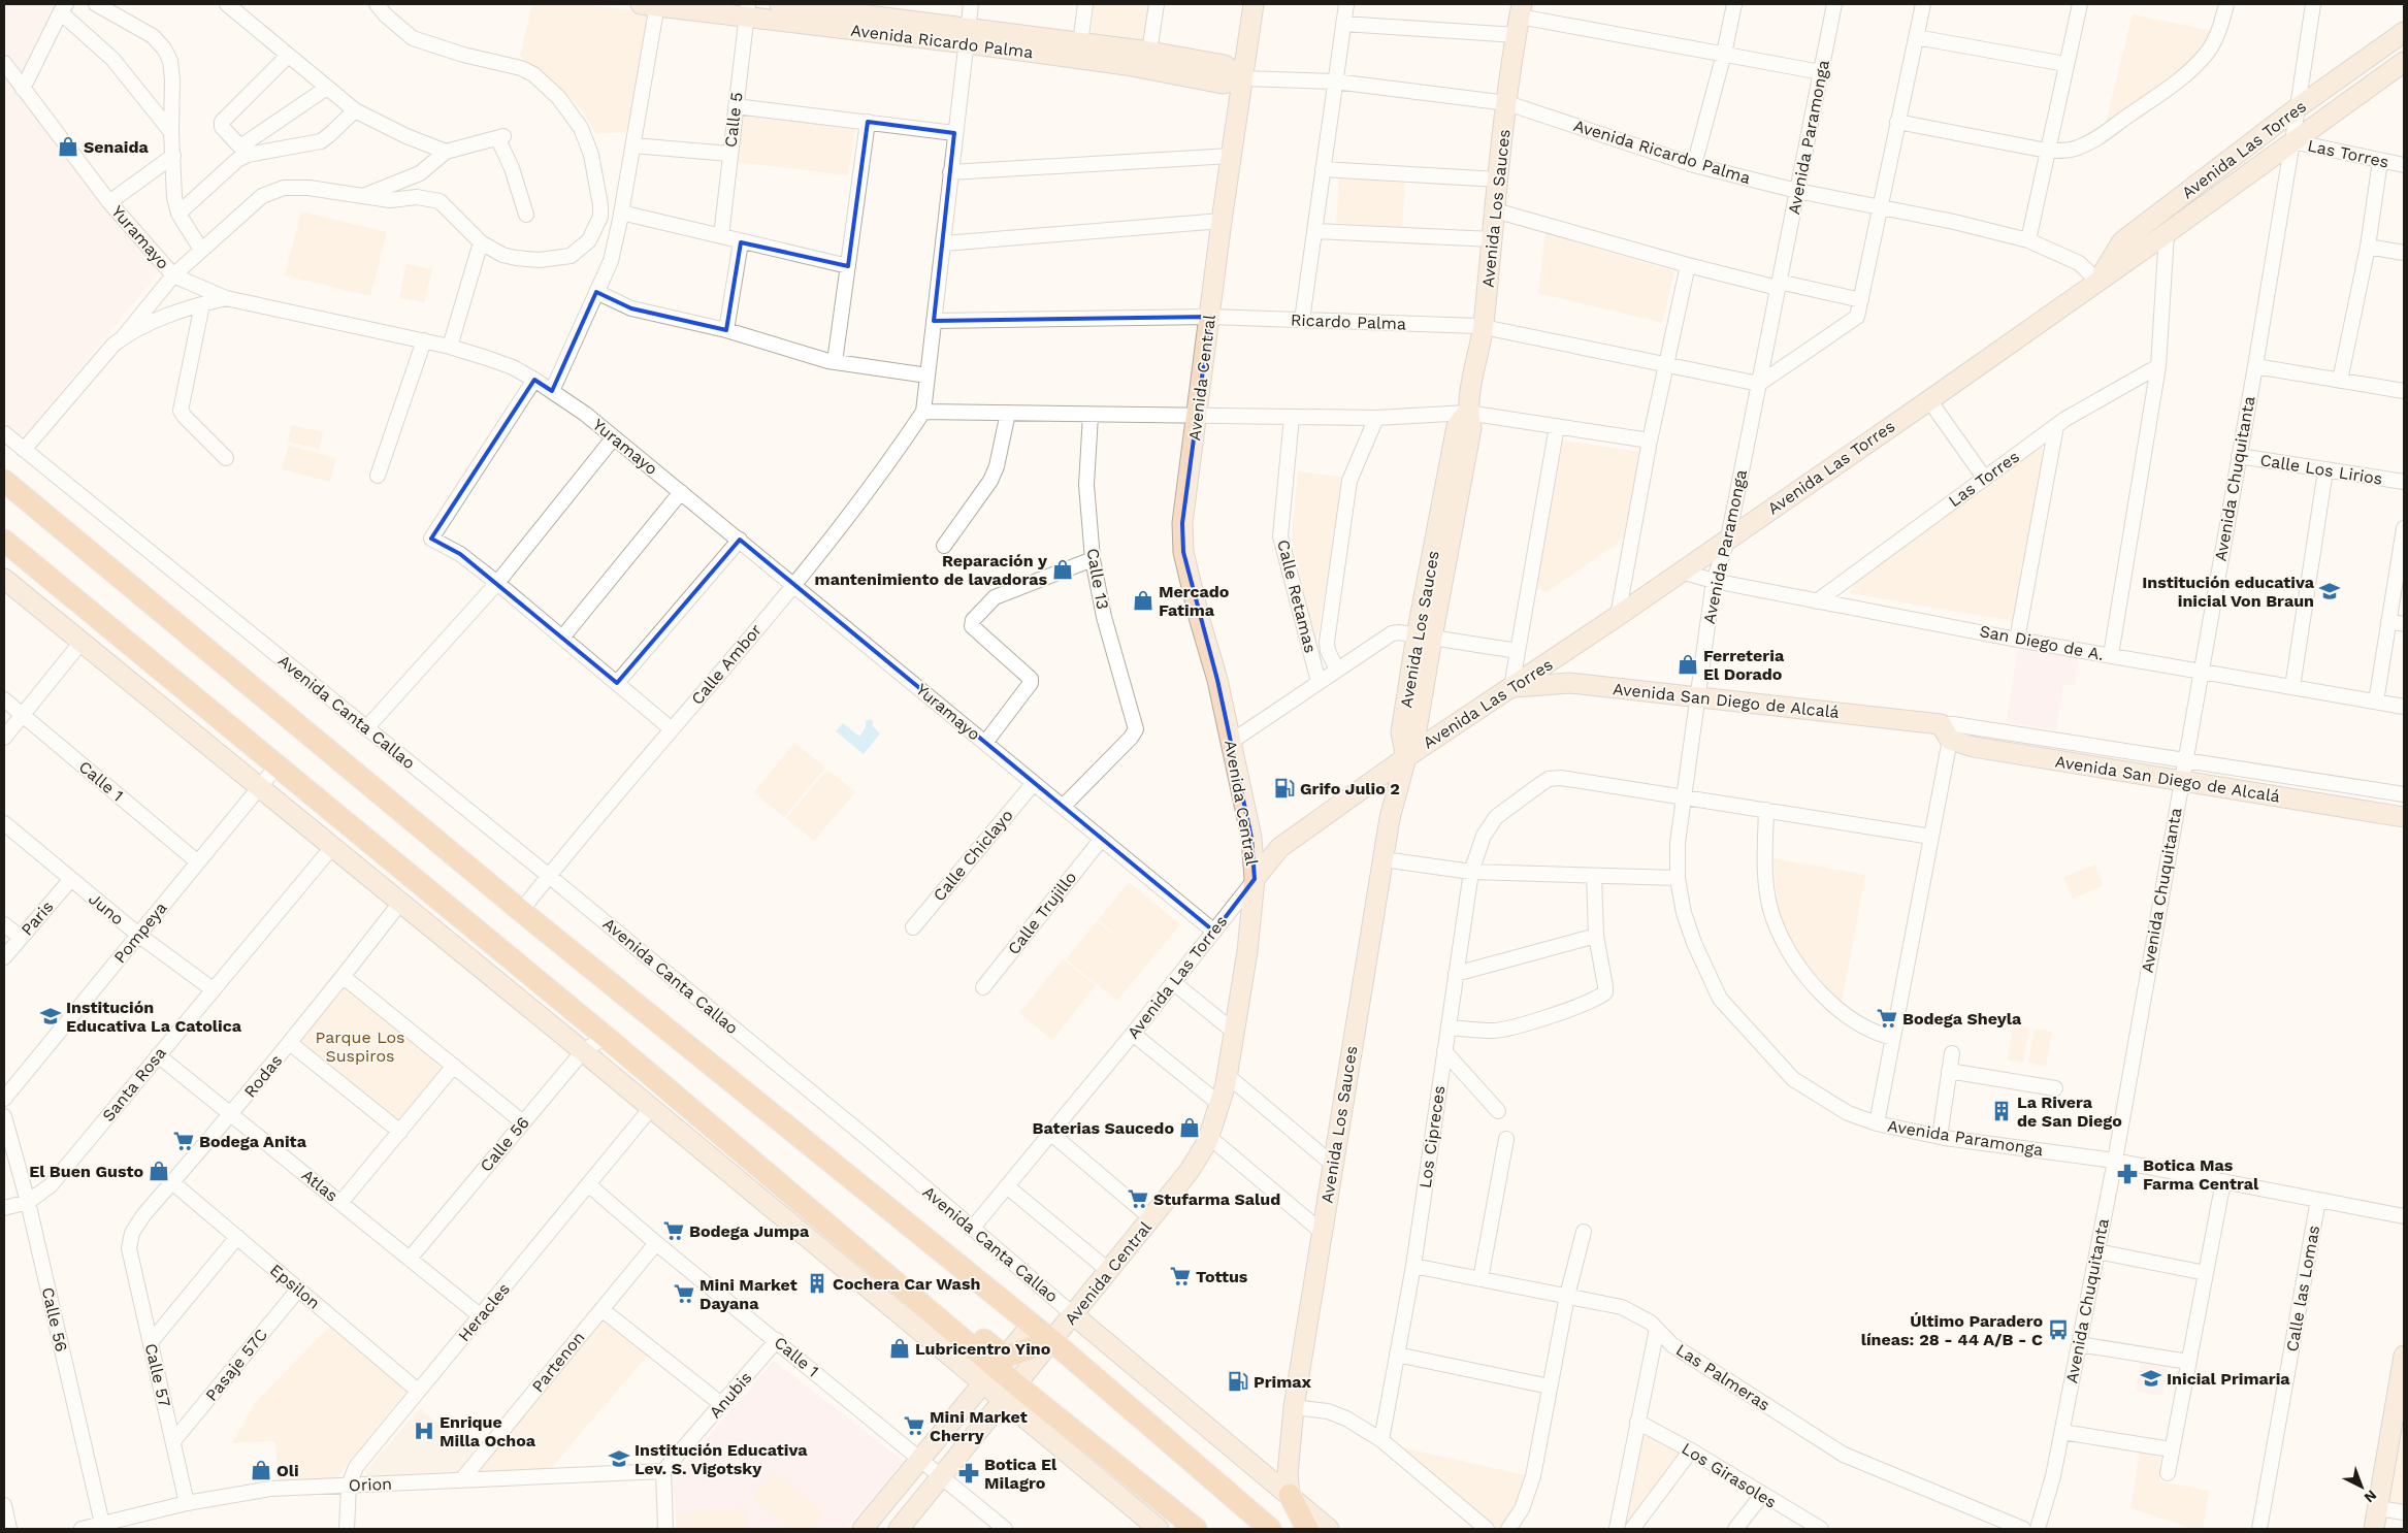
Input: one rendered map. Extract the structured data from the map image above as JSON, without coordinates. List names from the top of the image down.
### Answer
{
  "streets": {
    "main road": ["Avenida Canta Callao"],
    "street": [
      "Avenida Ricardo Palma",
      "Calle 5",
      "Avenida Paramonga",
      "Avenida Las Torres",
      "Las Torres",
      "Avenida Los Sauces",
      "Yuramayo",
      "Ricardo Palma",
      "Avenida Central",
      "Calle Los Lirios",
      "Avenida Chuquitanta",
      "Calle 13",
      "Calle Retamas",
      "San Diego de A.",
      "Calle Ambor",
      "Avenida San Diego de Alcalá",
      "Calle 1",
      "Calle Chiclayo",
      "Juno",
      "Calle Trujillo",
      "Paris",
      "Pompeya",
      "Rodas",
      "Santa Rosa",
      "Los Cipreces",
      "Calle 56",
      "Atlas",
      "Epsilon",
      "Calle las Lomas",
      "Heracles",
      "Partenon",
      "Pasaje 57C",
      "Calle 57",
      "Las Palmeras",
      "Anubis",
      "Los Girasoles",
      "Orion"
    ]
  },
  "crossings": [
    ["Avenida Ricardo Palma", "Calle 5"],
    ["Avenida Ricardo Palma", "Avenida Paramonga"],
    ["Avenida Ricardo Palma", "Avenida Las Torres"],
    ["Avenida Ricardo Palma", "Avenida Los Sauces"],
    ["Avenida Ricardo Palma", "Avenida Central"],
    ["Avenida Paramonga", "Avenida Las Torres"],
    ["Avenida Paramonga", "Ricardo Palma"],
    ["Avenida Paramonga", "Avenida Chuquitanta"],
    ["Avenida Paramonga", "San Diego de A."],
    ["Avenida Paramonga", "Avenida San Diego de Alcalá"],
    ["Avenida Paramonga", "Los Cipreces"],
    ["Avenida Paramonga", "Calle las Lomas"],
    ["Avenida Las Torres", "Las Torres"],
    ["Avenida Las Torres", "Avenida Los Sauces"],
    ["Avenida Las Torres", "Yuramayo"],
    ["Avenida Las Torres", "Avenida Central"],
    ["Avenida Las Torres", "Avenida Chuquitanta"],
    ["Avenida Las Torres", "San Diego de A."],
    ["Avenida Las Torres", "Avenida San Diego de Alcalá"],
    ["Avenida Las Torres", "Avenida Canta Callao"],
    ["Las Torres", "Avenida Chuquitanta"],
    ["Las Torres", "San Diego de A."],
    ["Avenida Los Sauces", "Ricardo Palma"],
    ["Avenida Los Sauces", "Avenida Canta Callao"],
    ["Yuramayo", "Calle 13"],
    ["Yuramayo", "Calle Ambor"],
    ["Yuramayo", "Calle Chiclayo"],
    ["Yuramayo", "Calle Trujillo"],
    ["Ricardo Palma", "Avenida Central"],
    ["Avenida Central", "Avenida Canta Callao"],
    ["Avenida Central", "Calle 1"],
    ["Calle Los Lirios", "Avenida Chuquitanta"],
    ["Avenida Chuquitanta", "San Diego de A."],
    ["Avenida Chuquitanta", "Avenida San Diego de Alcalá"],
    ["Calle Ambor", "Avenida Canta Callao"],
    ["Calle 1", "Pompeya"],
    ["Calle 1", "Heracles"],
    ["Calle 1", "Partenon"],
    ["Calle 1", "Anubis"],
    ["Juno", "Paris"],
    ["Juno", "Pompeya"],
    ["Juno", "Santa Rosa"],
    ["Rodas", "Atlas"],
    ["Rodas", "Epsilon"],
    ["Rodas", "Calle 57"],
    ["Santa Rosa", "Calle 56"],
    ["Santa Rosa", "Atlas"],
    ["Los Cipreces", "Las Palmeras"],
    ["Calle 56", "Atlas"],
    ["Calle 56", "Orion"],
    ["Atlas", "Heracles"],
    ["Epsilon", "Heracles"],
    ["Epsilon", "Pasaje 57C"],
    ["Heracles", "Orion"],
    ["Partenon", "Orion"],
    ["Pasaje 57C", "Calle 57"],
    ["Calle 57", "Orion"],
    ["Anubis", "Orion"]
  ],
  "parks": ["Parque Los Suspiros"],
  "places": {
    "shop": [
      "Senaida",
      "Reparación y mantenimiento de lavadoras",
      "Mercado Fatima",
      "Ferreteria El Dorado",
      "Baterias Saucedo",
      "El Buen Gusto",
      "Lubricentro Yino",
      "Oli"
    ],
    "school or university": [
      "Institución educativa inicial Von Braun",
      "Institución Educativa La Catolica",
      "Inicial Primaria",
      "Institución Educativa Lev. S. Vigotsky"
    ],
    "fuel station": ["Grifo Julio 2", "Primax"],
    "supermarket": [
      "Bodega Sheyla",
      "Bodega Anita",
      "Stufarma Salud",
      "Bodega Jumpa",
      "Tottus",
      "Mini Market Dayana",
      "Mini Market Cherry"
    ],
    "building": ["La Rivera de San Diego", "Cochera Car Wash"],
    "pharmacy": ["Botica Mas Farma Central", "Botica El Milagro"],
    "bus stop": ["Último Paradero líneas: 28 - 44 A/B - C"],
    "hospital": ["Enrique Milla Ochoa"]
  },
  "north": "bottom right"
}
